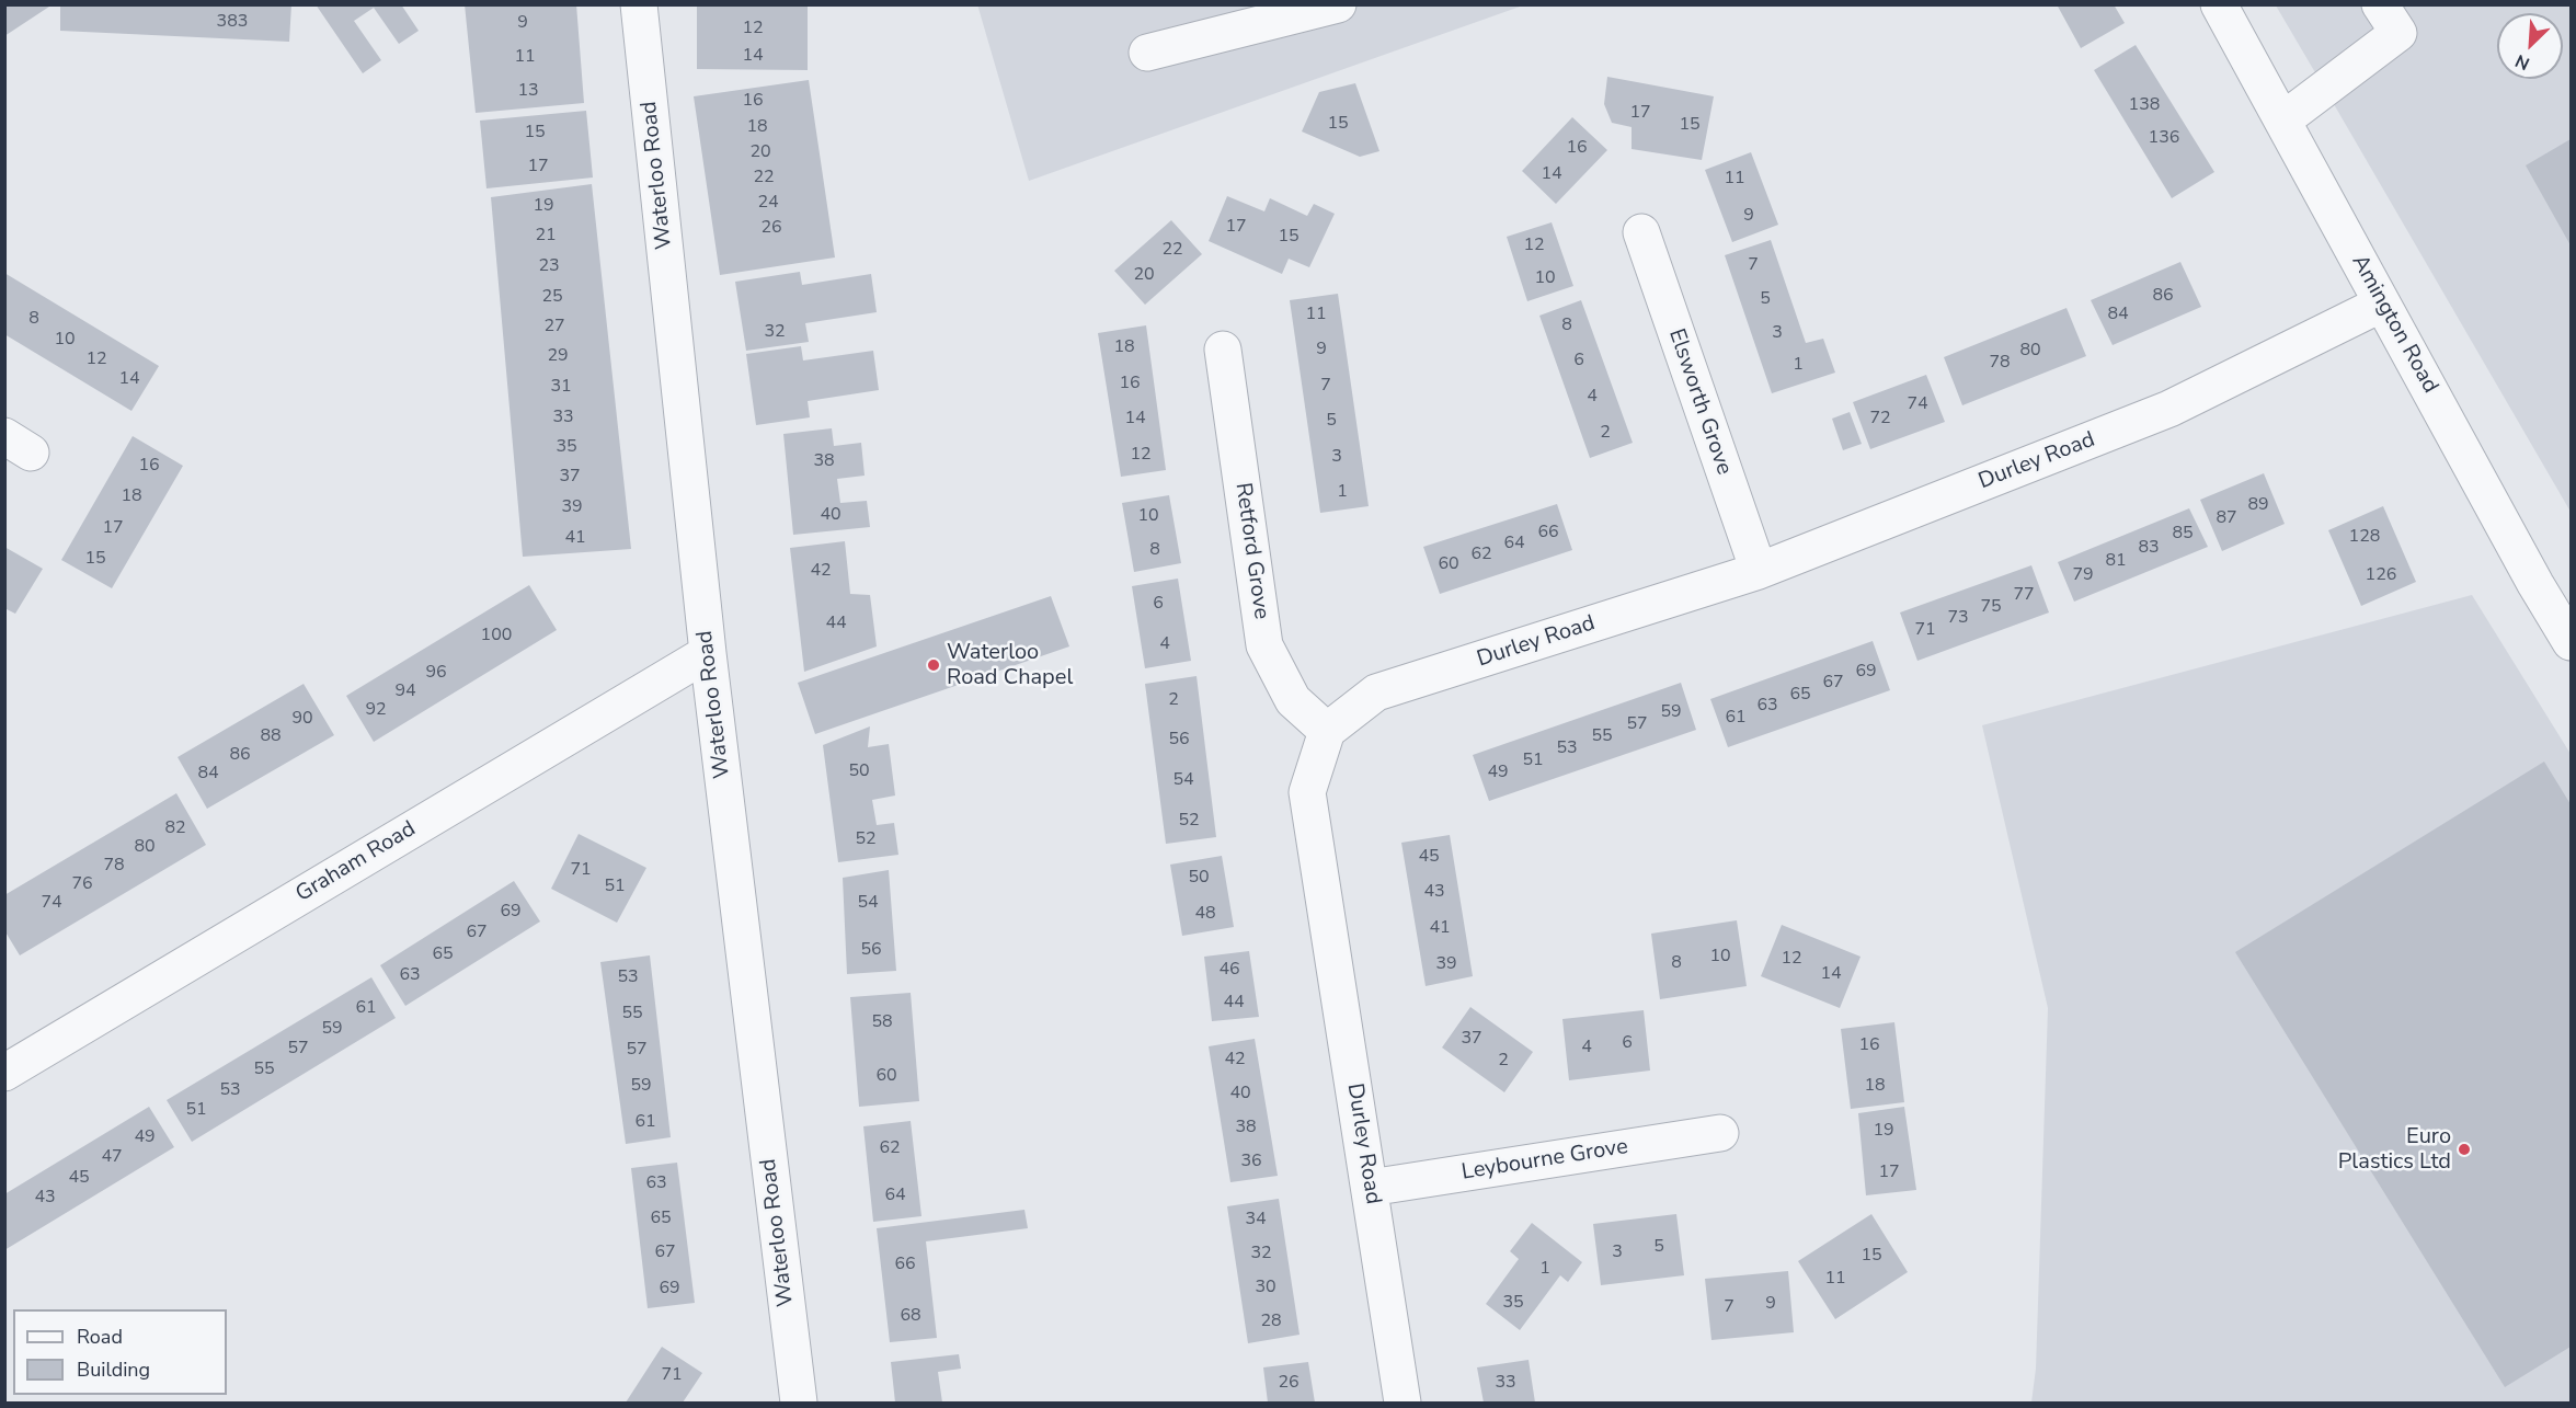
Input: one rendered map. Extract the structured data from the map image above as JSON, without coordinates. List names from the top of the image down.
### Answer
{
  "streets": {
    "street": [
      "Waterloo Road",
      "Amington Road",
      "Elsworth Grove",
      "Durley Road",
      "Retford Grove",
      "Graham Road",
      "Leybourne Grove"
    ]
  },
  "crossings": [
    ["Waterloo Road", "Graham Road"],
    ["Amington Road", "Durley Road"],
    ["Elsworth Grove", "Durley Road"],
    ["Durley Road", "Retford Grove"],
    ["Durley Road", "Leybourne Grove"]
  ],
  "places": ["Waterloo Road Chapel", "Euro Plastics Ltd"],
  "house_numbers": [
    "383",
    "9",
    "12",
    "14",
    "11",
    "13",
    "16",
    "138",
    "17",
    "15",
    "15",
    "18",
    "15",
    "136",
    "16",
    "20",
    "17",
    "14",
    "22",
    "11",
    "24",
    "19",
    "9",
    "17",
    "26",
    "21",
    "15",
    "12",
    "22",
    "7",
    "23",
    "20",
    "10",
    "86",
    "25",
    "5",
    "11",
    "84",
    "8",
    "8",
    "27",
    "32",
    "3",
    "10",
    "18",
    "9",
    "80",
    "29",
    "12",
    "6",
    "78",
    "1",
    "14",
    "16",
    "7",
    "31",
    "4",
    "74",
    "33",
    "14",
    "72",
    "5",
    "2",
    "35",
    "12",
    "3",
    "38",
    "16",
    "37",
    "1",
    "18",
    "89",
    "39",
    "40",
    "10",
    "87",
    "17",
    "66",
    "85",
    "128",
    "41",
    "64",
    "83",
    "8",
    "62",
    "15",
    "81",
    "60",
    "42",
    "79",
    "126",
    "77",
    "6",
    "75",
    "73",
    "44",
    "71",
    "100",
    "4",
    "69",
    "96",
    "67",
    "94",
    "65",
    "2",
    "63",
    "92",
    "59",
    "61",
    "90",
    "57",
    "88",
    "55",
    "56",
    "53",
    "86",
    "51",
    "50",
    "49",
    "84",
    "54",
    "52",
    "82",
    "52",
    "80",
    "45",
    "78",
    "71",
    "50",
    "76",
    "51",
    "43",
    "74",
    "54",
    "69",
    "48",
    "41",
    "67",
    "56",
    "65",
    "10",
    "12",
    "8",
    "39",
    "46",
    "14",
    "63",
    "53",
    "44",
    "61",
    "55",
    "58",
    "59",
    "37",
    "6",
    "16",
    "4",
    "57",
    "57",
    "42",
    "2",
    "55",
    "60",
    "59",
    "18",
    "53",
    "40",
    "51",
    "61",
    "38",
    "19",
    "49",
    "62",
    "47",
    "36",
    "17",
    "45",
    "63",
    "64",
    "43",
    "65",
    "34",
    "5",
    "67",
    "3",
    "32",
    "15",
    "66",
    "1",
    "11",
    "30",
    "69",
    "35",
    "9",
    "7",
    "68",
    "28",
    "71",
    "26",
    "33"
  ],
  "legend": ["Road", "Building"],
  "north": "bottom left"
}
